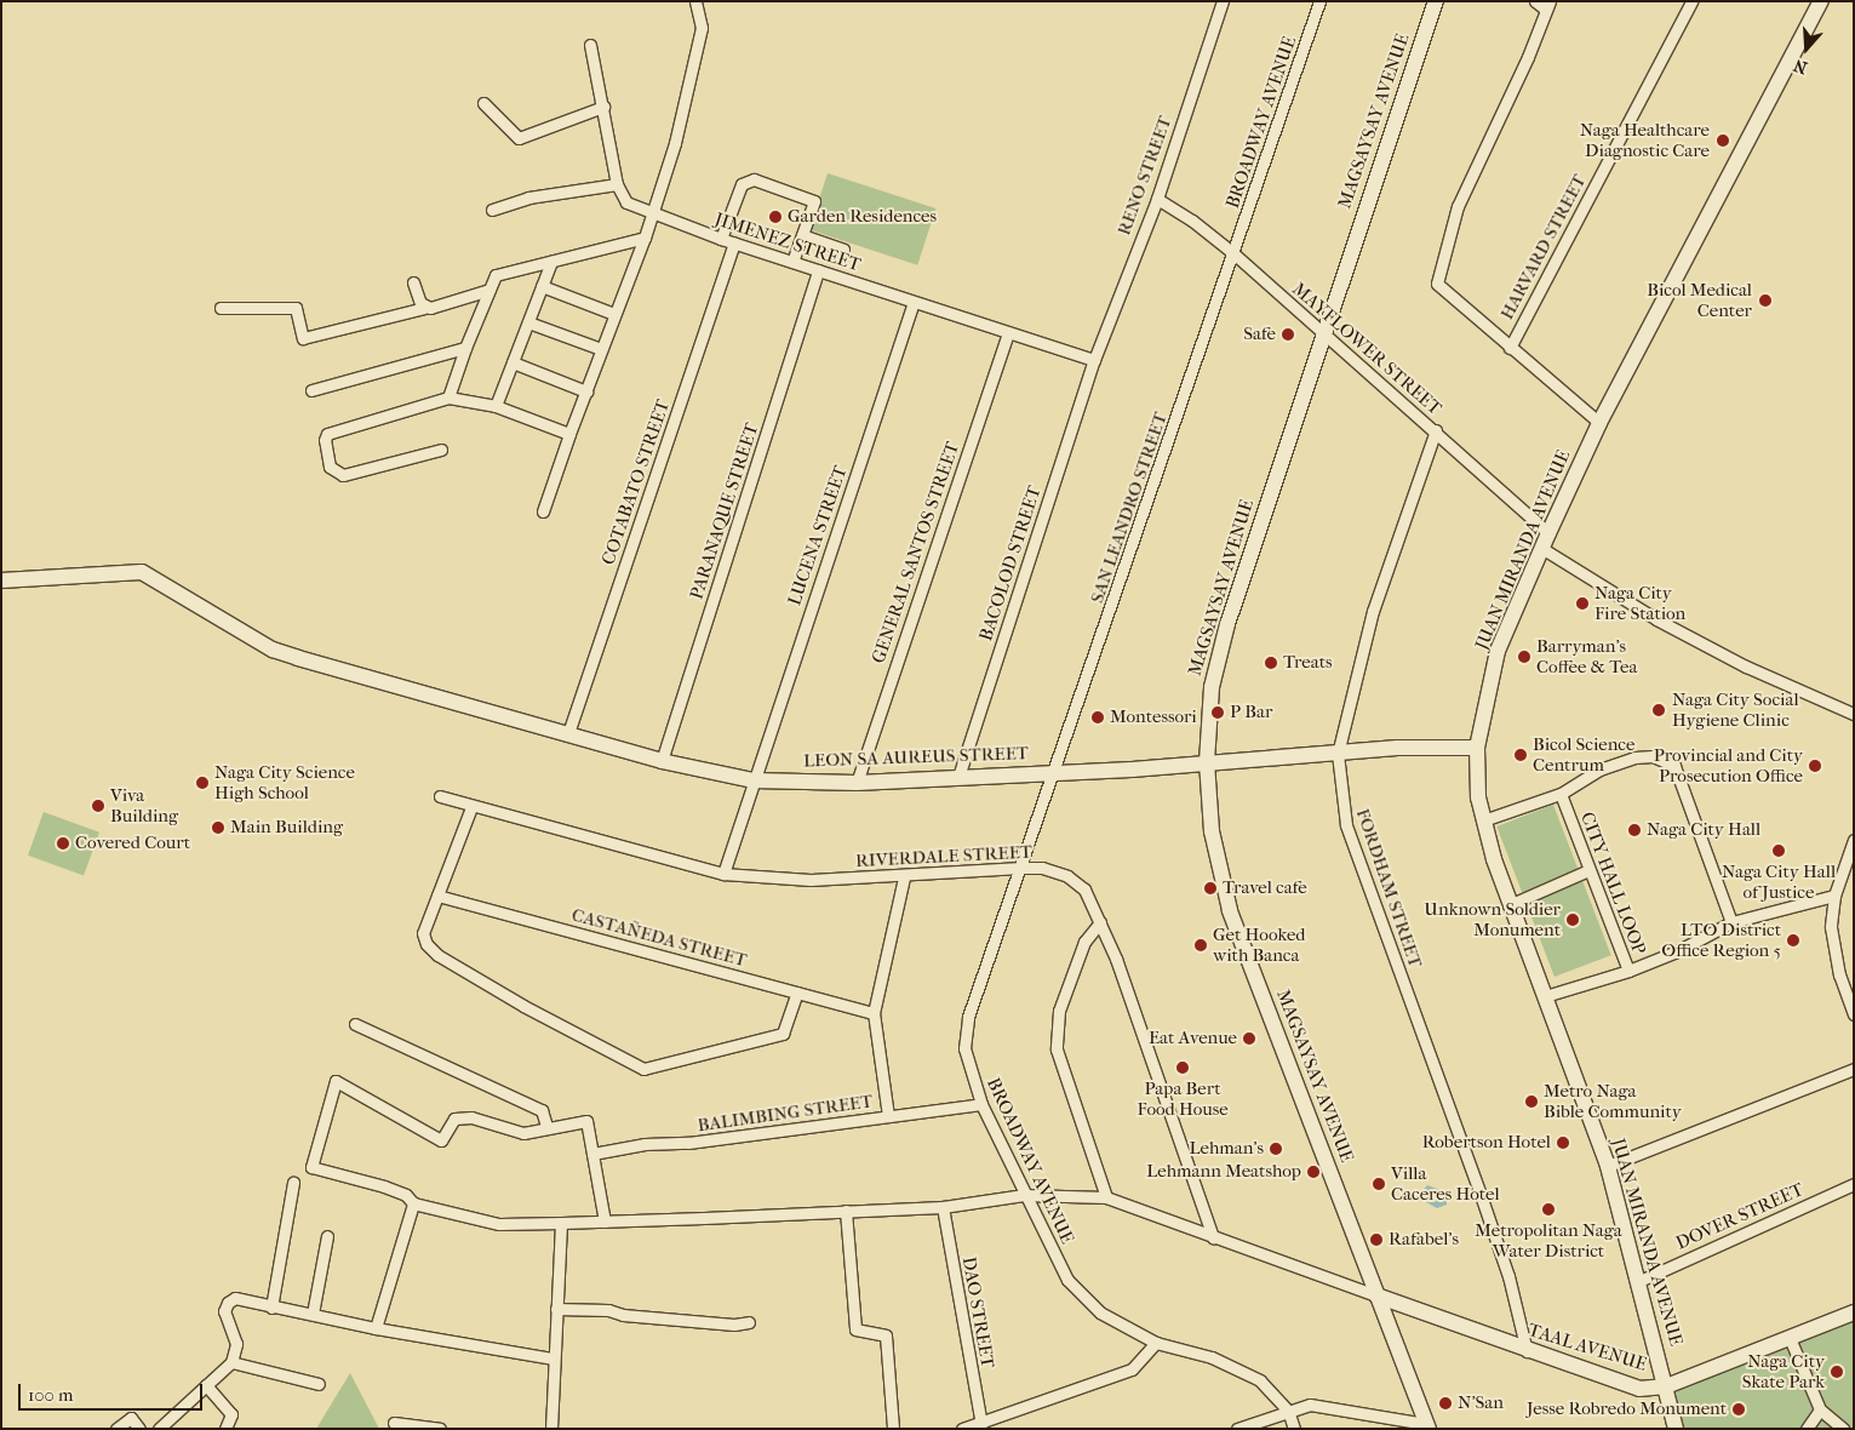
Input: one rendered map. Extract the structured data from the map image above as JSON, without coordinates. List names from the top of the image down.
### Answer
{
  "streets": {
    "street": [
      "MAGSAYSAY AVENUE",
      "BROADWAY AVENUE",
      "RENO STREET",
      "JIMENEZ STREET",
      "HARVARD STREET",
      "MAYFLOWER STREET",
      "COTABATO STREET",
      "SAN LEANDRO STREET",
      "PARANAQUE STREET",
      "LUCENA STREET",
      "JUAN MIRANDA AVENUE",
      "GENERAL SANTOS STREET",
      "BACOLOD STREET",
      "LEON SA AUREUS STREET",
      "RIVERDALE STREET",
      "CITY HALL LOOP",
      "FORDHAM STREET",
      "CASTAÑEDA STREET",
      "BALIMBING STREET",
      "DOVER STREET",
      "DAO STREET",
      "TAAL AVENUE"
    ]
  },
  "crossings": [
    ["MAGSAYSAY AVENUE", "MAYFLOWER STREET"],
    ["MAGSAYSAY AVENUE", "LEON SA AUREUS STREET"],
    ["MAGSAYSAY AVENUE", "TAAL AVENUE"],
    ["BROADWAY AVENUE", "MAYFLOWER STREET"],
    ["BROADWAY AVENUE", "SAN LEANDRO STREET"],
    ["BROADWAY AVENUE", "LEON SA AUREUS STREET"],
    ["BROADWAY AVENUE", "RIVERDALE STREET"],
    ["BROADWAY AVENUE", "BALIMBING STREET"],
    ["RENO STREET", "JIMENEZ STREET"],
    ["RENO STREET", "MAYFLOWER STREET"],
    ["RENO STREET", "BACOLOD STREET"],
    ["JIMENEZ STREET", "COTABATO STREET"],
    ["JIMENEZ STREET", "PARANAQUE STREET"],
    ["JIMENEZ STREET", "LUCENA STREET"],
    ["JIMENEZ STREET", "GENERAL SANTOS STREET"],
    ["JIMENEZ STREET", "BACOLOD STREET"],
    ["MAYFLOWER STREET", "SAN LEANDRO STREET"],
    ["MAYFLOWER STREET", "JUAN MIRANDA AVENUE"],
    ["MAYFLOWER STREET", "FORDHAM STREET"],
    ["COTABATO STREET", "LEON SA AUREUS STREET"],
    ["SAN LEANDRO STREET", "LEON SA AUREUS STREET"],
    ["PARANAQUE STREET", "LEON SA AUREUS STREET"],
    ["LUCENA STREET", "LEON SA AUREUS STREET"],
    ["LUCENA STREET", "RIVERDALE STREET"],
    ["JUAN MIRANDA AVENUE", "LEON SA AUREUS STREET"],
    ["JUAN MIRANDA AVENUE", "CITY HALL LOOP"],
    ["JUAN MIRANDA AVENUE", "DOVER STREET"],
    ["JUAN MIRANDA AVENUE", "TAAL AVENUE"],
    ["GENERAL SANTOS STREET", "LEON SA AUREUS STREET"],
    ["BACOLOD STREET", "LEON SA AUREUS STREET"],
    ["LEON SA AUREUS STREET", "FORDHAM STREET"],
    ["FORDHAM STREET", "TAAL AVENUE"]
  ],
  "places": [
    "Naga Healthcare Diagnostic Care",
    "Garden Residences",
    "Bicol Medical Center",
    "Safe",
    "Naga City Fire Station",
    "Barryman's Coffee & Tea",
    "Treats",
    "Naga City Social Hygiene Clinic",
    "P Bar",
    "Montessori",
    "Bicol Science Centrum",
    "Provincial and City Prosecution Office",
    "Naga City Science High School",
    "Viva Building",
    "Main Building",
    "Naga City Hall",
    "Covered Court",
    "Naga City Hall of Justice",
    "Travel cafe",
    "Unknown Soldier Monument",
    "LTO District Office Region 5",
    "Get Hooked with Banca",
    "Eat Avenue",
    "Papa Bert Food House",
    "Metro Naga Bible Community",
    "Robertson Hotel",
    "Lehman's",
    "Lehmann Meatshop",
    "Villa Caceres Hotel",
    "Metropolitan Naga Water District",
    "Rafabel's",
    "Naga City Skate Park",
    "N'San",
    "Jesse Robredo Monument"
  ],
  "scale_bar": "100 m",
  "north": "bottom"
}
